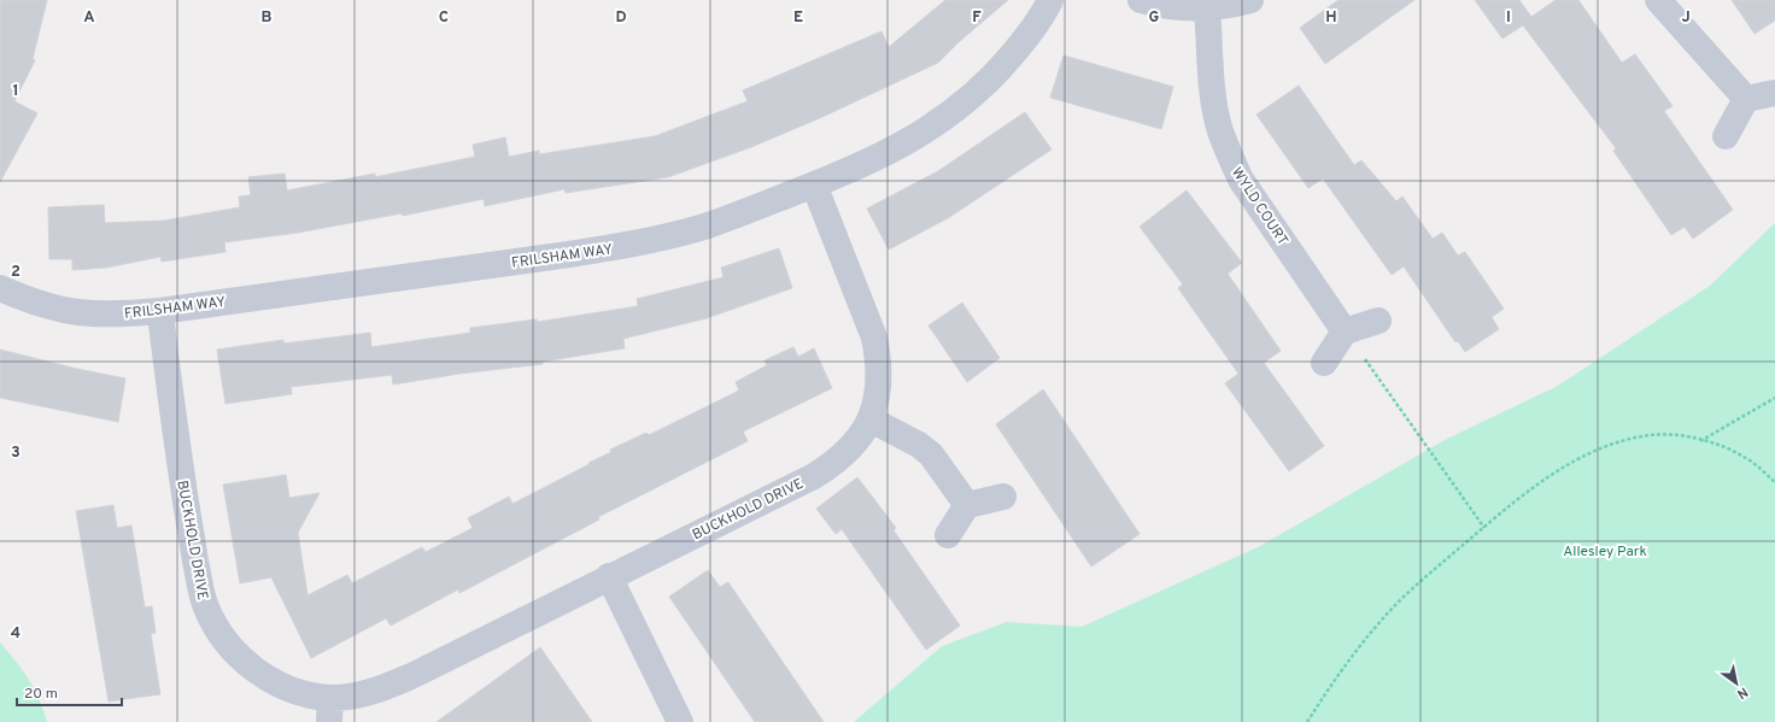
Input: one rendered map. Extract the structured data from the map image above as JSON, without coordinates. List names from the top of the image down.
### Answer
{
  "streets": {
    "street": ["WYLD COURT", "FRILSHAM WAY", "BUCKHOLD DRIVE"]
  },
  "crossings": [
    ["FRILSHAM WAY", "BUCKHOLD DRIVE"]
  ],
  "parks": ["Allesley Park"],
  "scale_bar": "20 m",
  "north": "bottom right",
  "grid": {
    "columns": [
      "A",
      "B",
      "C",
      "D",
      "E",
      "F",
      "G",
      "H",
      "I",
      "J"
    ],
    "rows": [
      "1",
      "2",
      "3",
      "4"
    ]
  }
}
